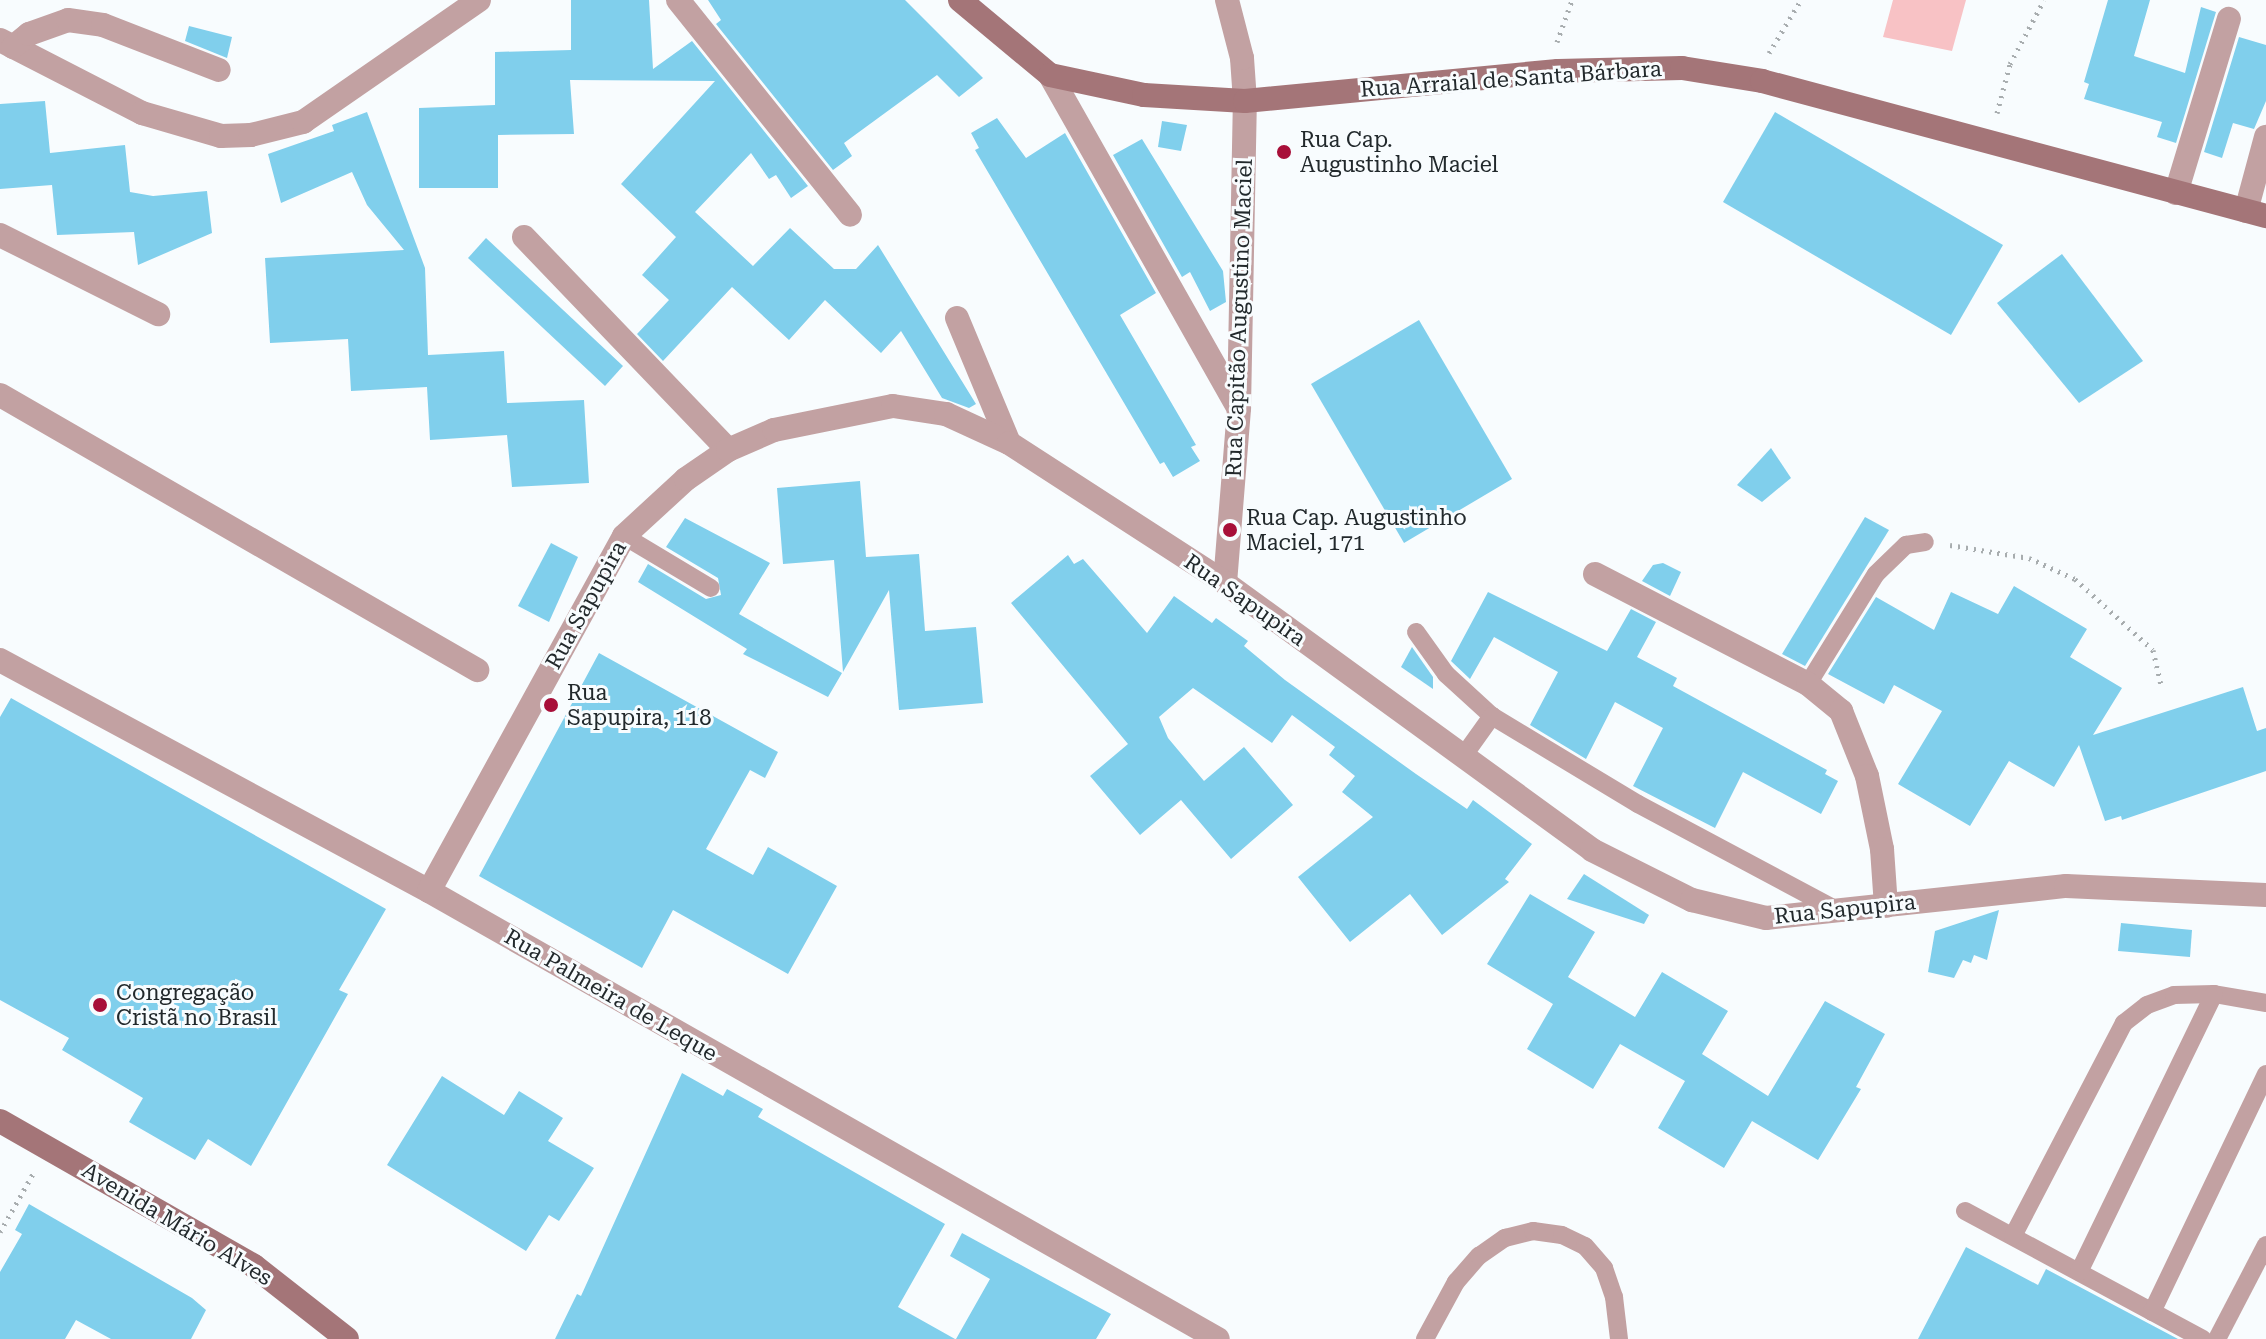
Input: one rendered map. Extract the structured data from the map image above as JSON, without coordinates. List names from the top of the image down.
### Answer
{
  "streets": {
    "street": [
      "Rua Arraial de Santa Bárbara",
      "Rua Capitão Augustino Maciel",
      "Rua Sapupira",
      "Rua Palmeira de Leque",
      "Avenida Mário Alves"
    ]
  },
  "crossings": [
    ["Rua Arraial de Santa Bárbara", "Rua Capitão Augustino Maciel"],
    ["Rua Capitão Augustino Maciel", "Rua Sapupira"],
    ["Rua Sapupira", "Rua Palmeira de Leque"]
  ],
  "places": [
    "Rua Cap. Augustinho Maciel",
    "Rua Cap. Augustinho Maciel, 171",
    "Rua Sapupira, 118",
    "Congregação Cristã no Brasil"
  ]
}
